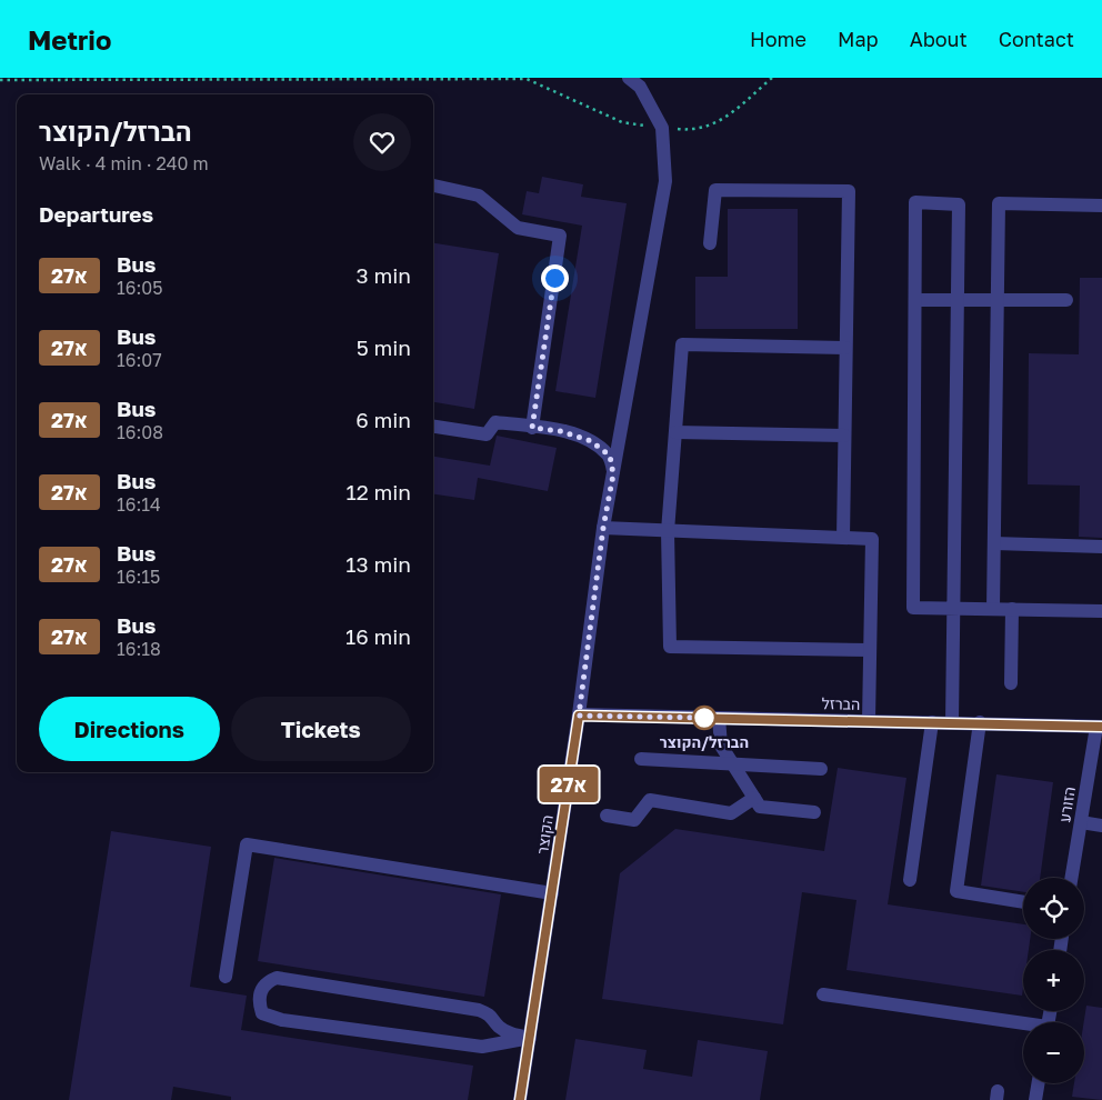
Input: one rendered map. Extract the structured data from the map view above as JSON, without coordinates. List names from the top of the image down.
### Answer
{
  "streets": {
    "street": ["הברזל", "הזורע", "הקוצר"]
  },
  "crossings": [
    ["הברזל", "הזורע"],
    ["הברזל", "הקוצר"]
  ],
  "places": ["הברזל/הקוצר"],
  "lines": ["bus line 27א"],
  "page": {
    "header": "Metrio",
    "nav": [
      "Home",
      "Map",
      "About",
      "Contact"
    ],
    "on_map": "27א",
    "heading": [
      ["הברזל/הקוצר", "Walk · 4 min · 240 m"],
      "Departures"
    ],
    "list": [
      {
        "mark": "27א",
        "name": "Bus",
        "note": "16:05",
        "value": "3 min"
      },
      {
        "mark": "27א",
        "name": "Bus",
        "note": "16:07",
        "value": "5 min"
      },
      {
        "mark": "27א",
        "name": "Bus",
        "note": "16:08",
        "value": "6 min"
      },
      {
        "mark": "27א",
        "name": "Bus",
        "note": "16:14",
        "value": "12 min"
      },
      {
        "mark": "27א",
        "name": "Bus",
        "note": "16:15",
        "value": "13 min"
      },
      {
        "mark": "27א",
        "name": "Bus",
        "note": "16:18",
        "value": "16 min"
      }
    ],
    "buttons": ["Directions", "Tickets"],
    "map_buttons": ["+", "−"]
  }
}
